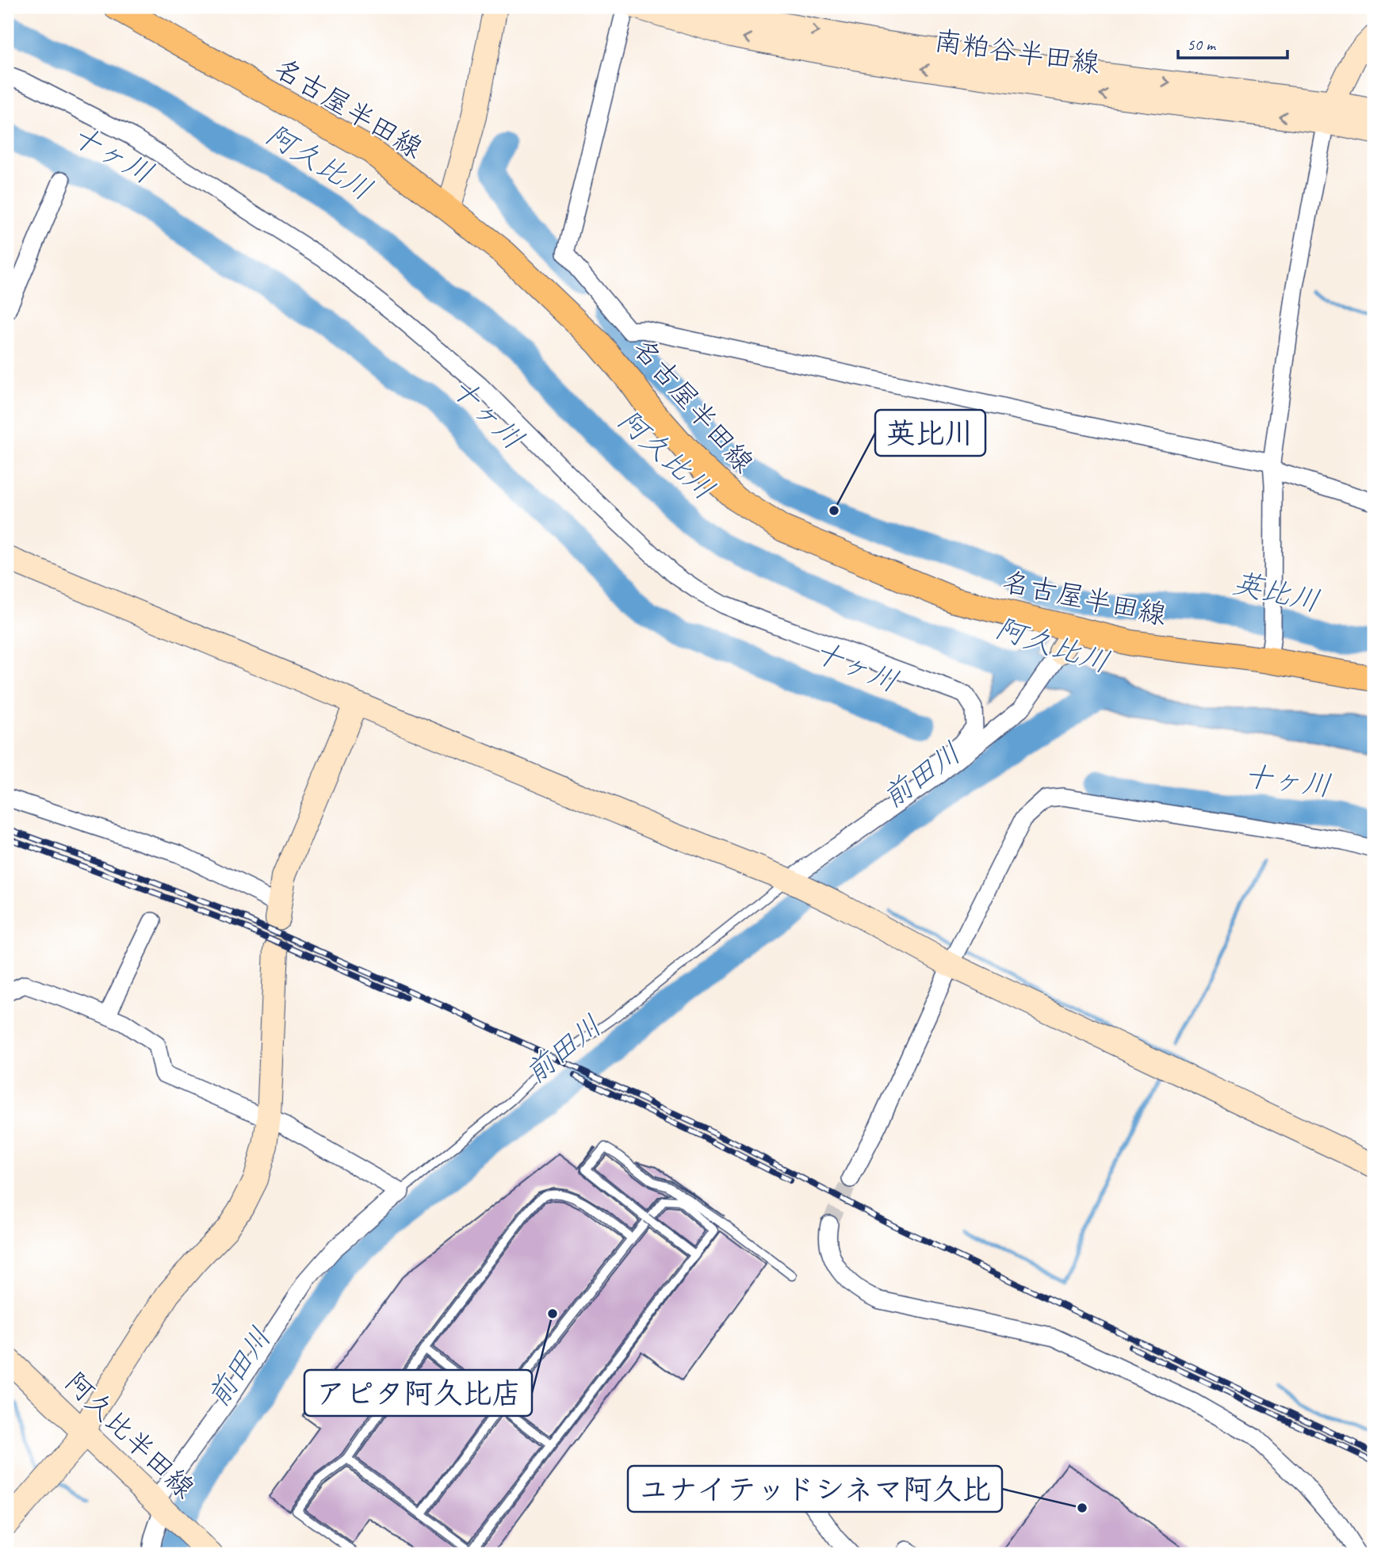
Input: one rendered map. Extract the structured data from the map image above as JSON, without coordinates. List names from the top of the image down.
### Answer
{
  "streets": {
    "main road": ["名古屋半田線"],
    "street": ["南粕谷半田線", "阿久比半田線"]
  },
  "water": [
    "十ヶ川",
    "阿久比川",
    "英比川",
    "前田川"
  ],
  "places": ["英比川", "アピタ阿久比店", "ユナイテッドシネマ阿久比"],
  "scale_bar": "50 m"
}
